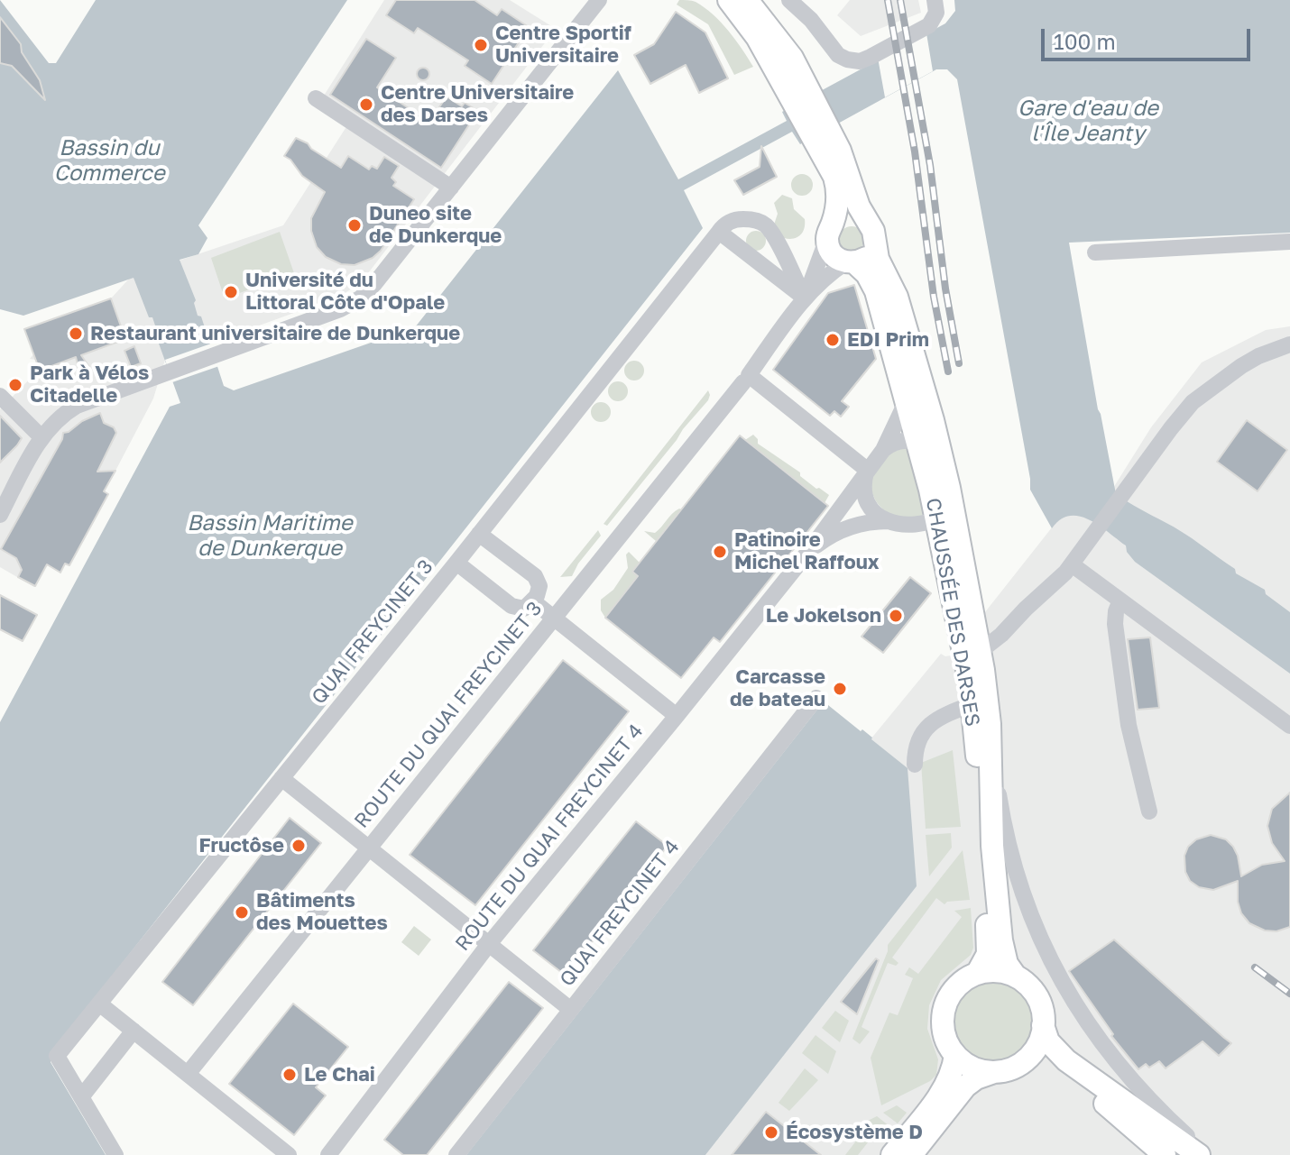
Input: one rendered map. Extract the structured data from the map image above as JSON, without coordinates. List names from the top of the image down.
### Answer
{
  "streets": {
    "main road": ["CHAUSSÉE DES DARSES"],
    "street": [
      "QUAI FREYCINET 3",
      "ROUTE DU QUAI FREYCINET 3",
      "ROUTE DU QUAI FREYCINET 4",
      "QUAI FREYCINET 4"
    ]
  },
  "crossings": [
    ["CHAUSSÉE DES DARSES", "ROUTE DU QUAI FREYCINET 3"],
    ["CHAUSSÉE DES DARSES", "ROUTE DU QUAI FREYCINET 4"]
  ],
  "water": ["Gare d'eau de l'Île Jeanty", "Bassin du Commerce", "Bassin Maritime de Dunkerque"],
  "places": [
    "Centre Sportif Universitaire",
    "Centre Universitaire des Darses",
    "Duneo site de Dunkerque",
    "Université du Littoral Côte d'Opale",
    "Restaurant universitaire de Dunkerque",
    "EDI Prim",
    "Park à Vélos Citadelle",
    "Patinoire Michel Raffoux",
    "Le Jokelson",
    "Carcasse de bateau",
    "Fructôse",
    "Bâtiments des Mouettes",
    "Le Chai",
    "Écosystème D"
  ],
  "scale_bar": "100 m"
}
